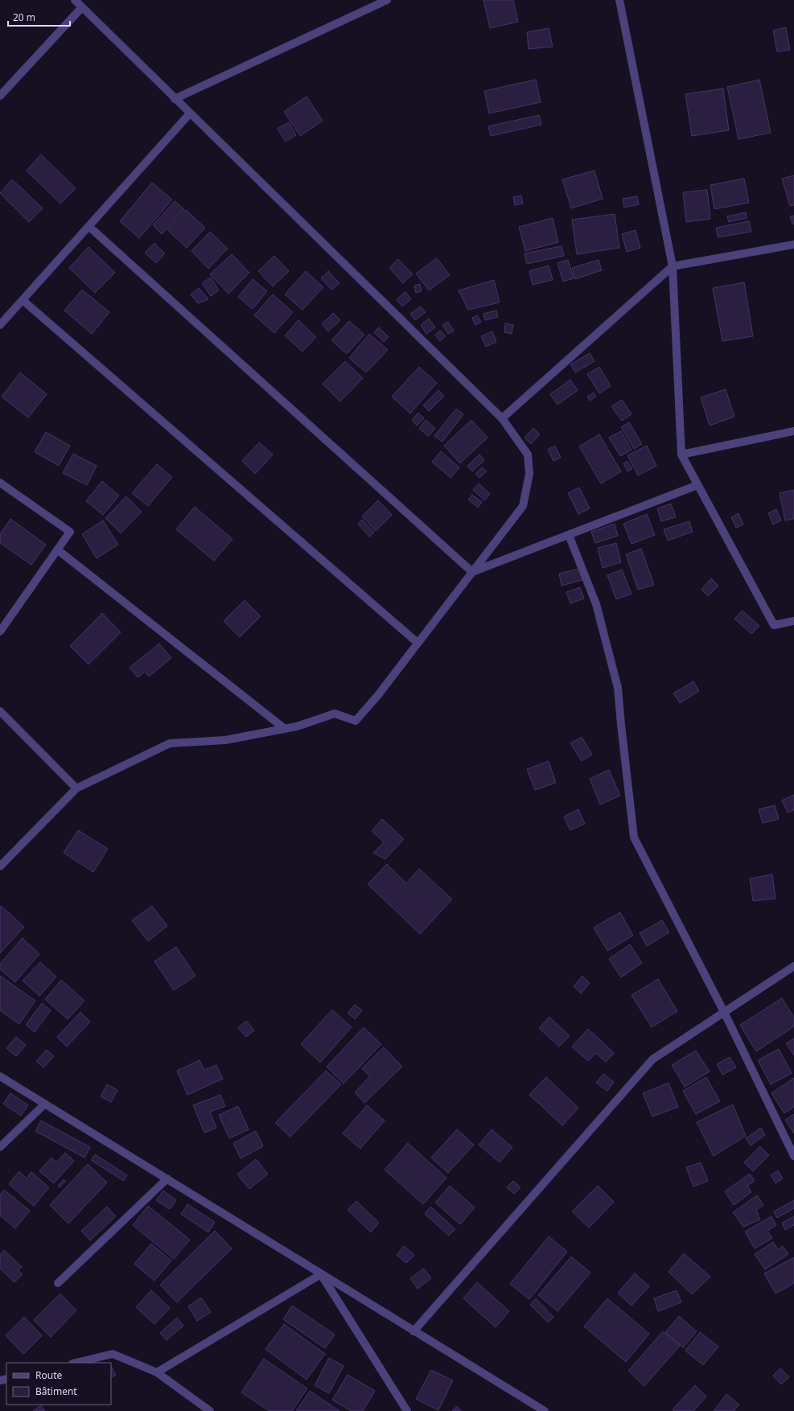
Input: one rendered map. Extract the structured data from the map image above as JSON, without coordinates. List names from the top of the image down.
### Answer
{
  "legend": ["Route", "Bâtiment"],
  "scale_bar": "20 m"
}
